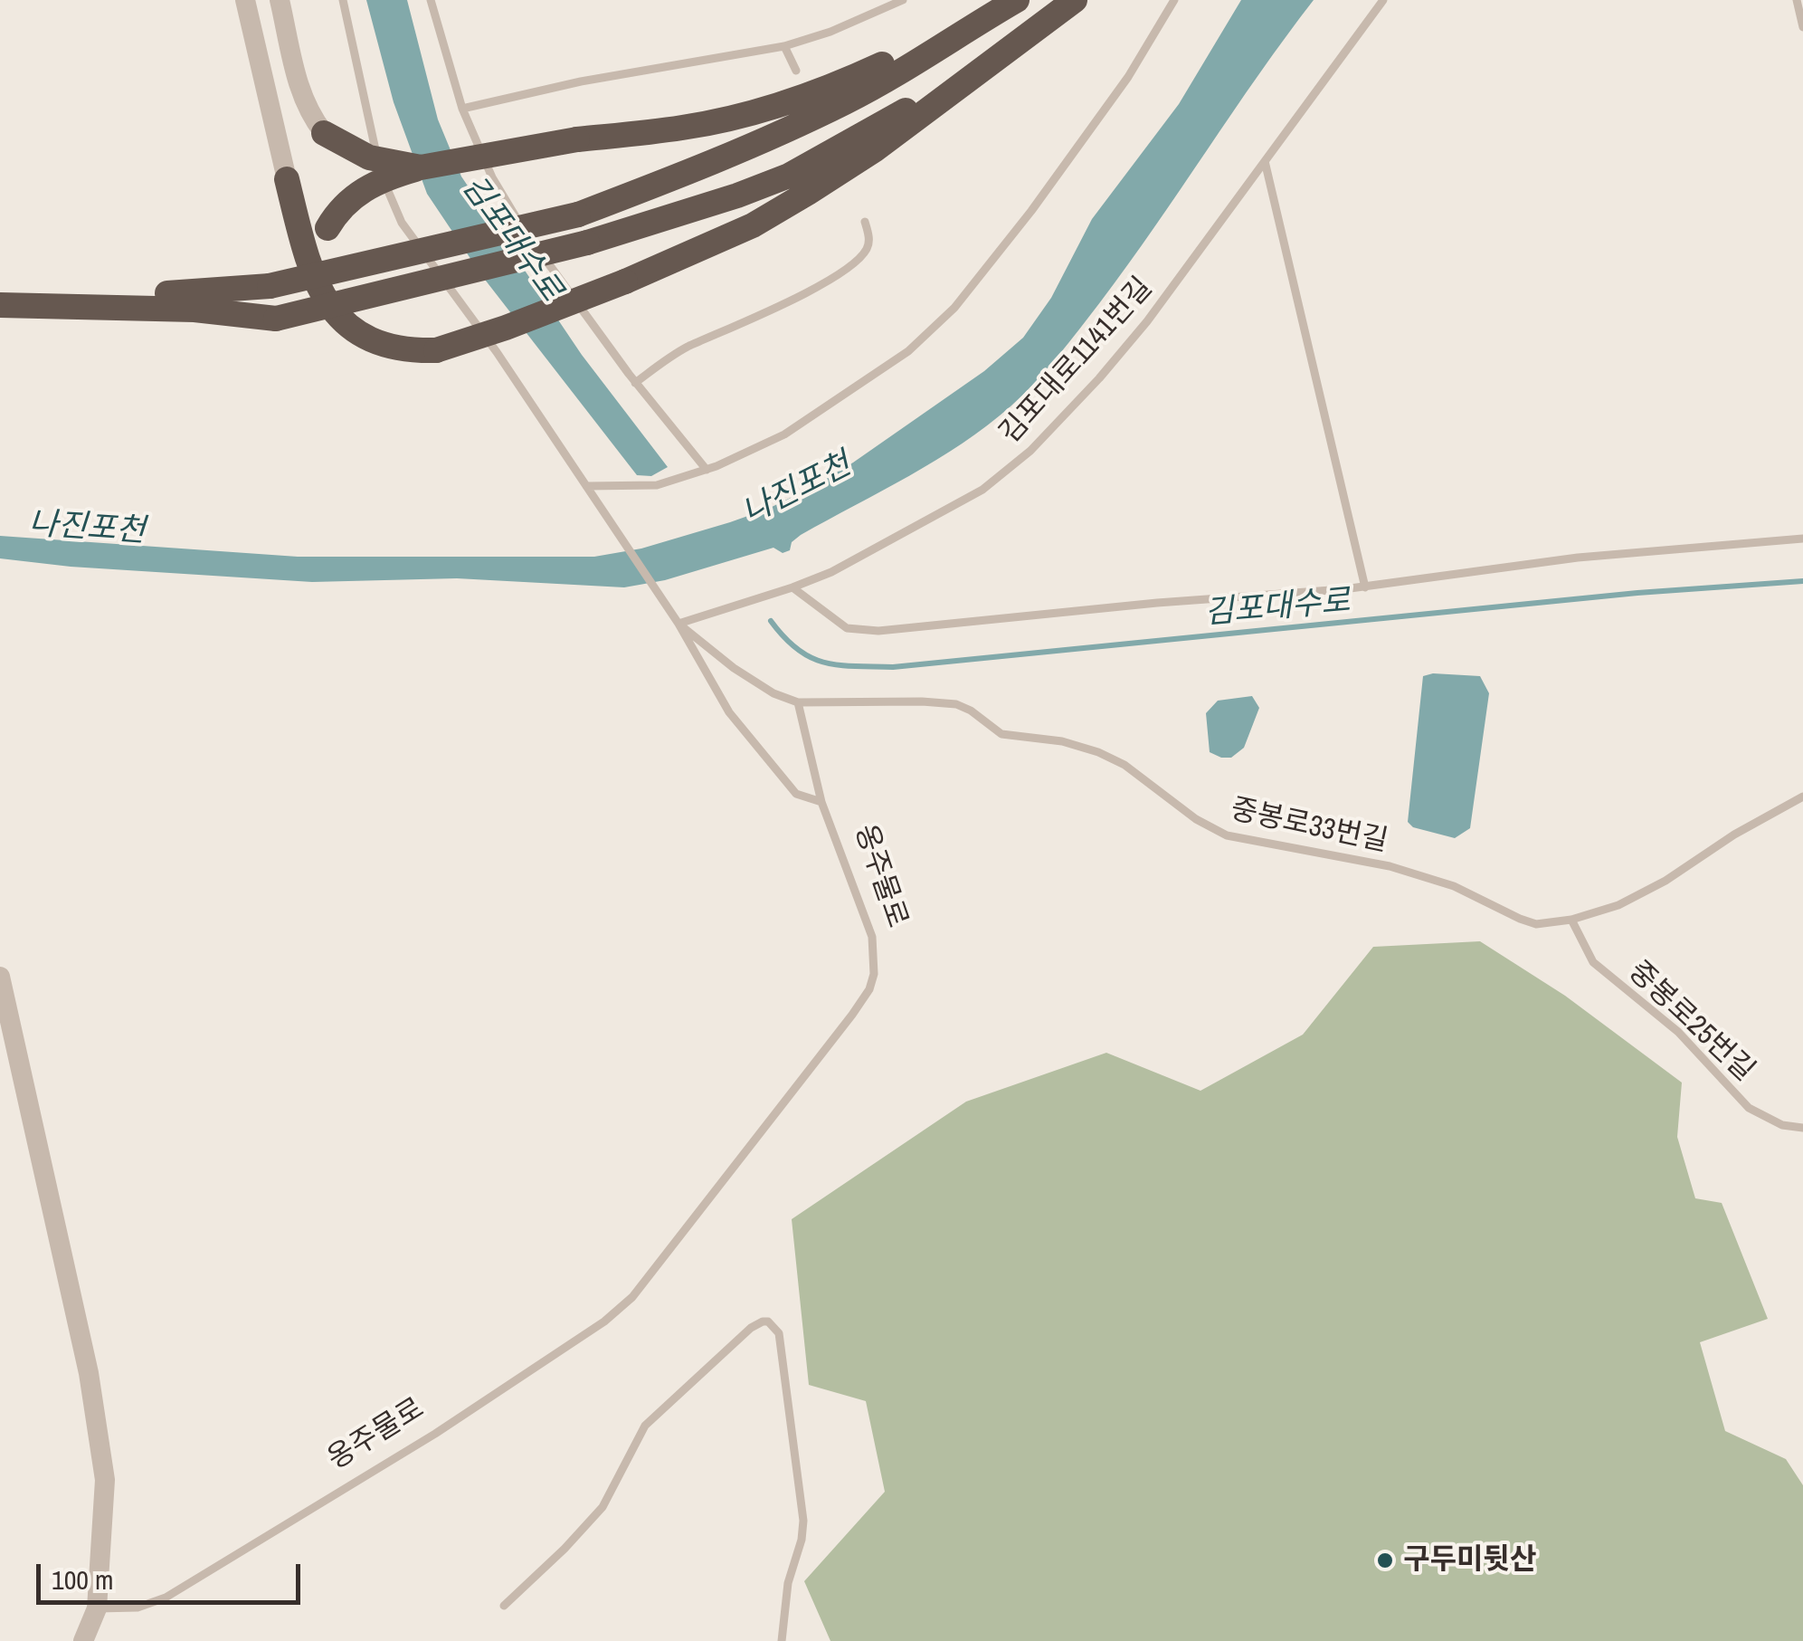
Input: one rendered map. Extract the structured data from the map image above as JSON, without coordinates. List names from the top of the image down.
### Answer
{
  "streets": {
    "lane": [
      "김포대로1141번길",
      "중봉로33번길",
      "옹주물로",
      "중봉로25번길"
    ]
  },
  "crossings": [
    ["중봉로33번길", "옹주물로"],
    ["중봉로33번길", "중봉로25번길"]
  ],
  "water": ["김포대수로", "나진포천"],
  "places": ["구두미뒷산"],
  "scale_bar": "100 m"
}
